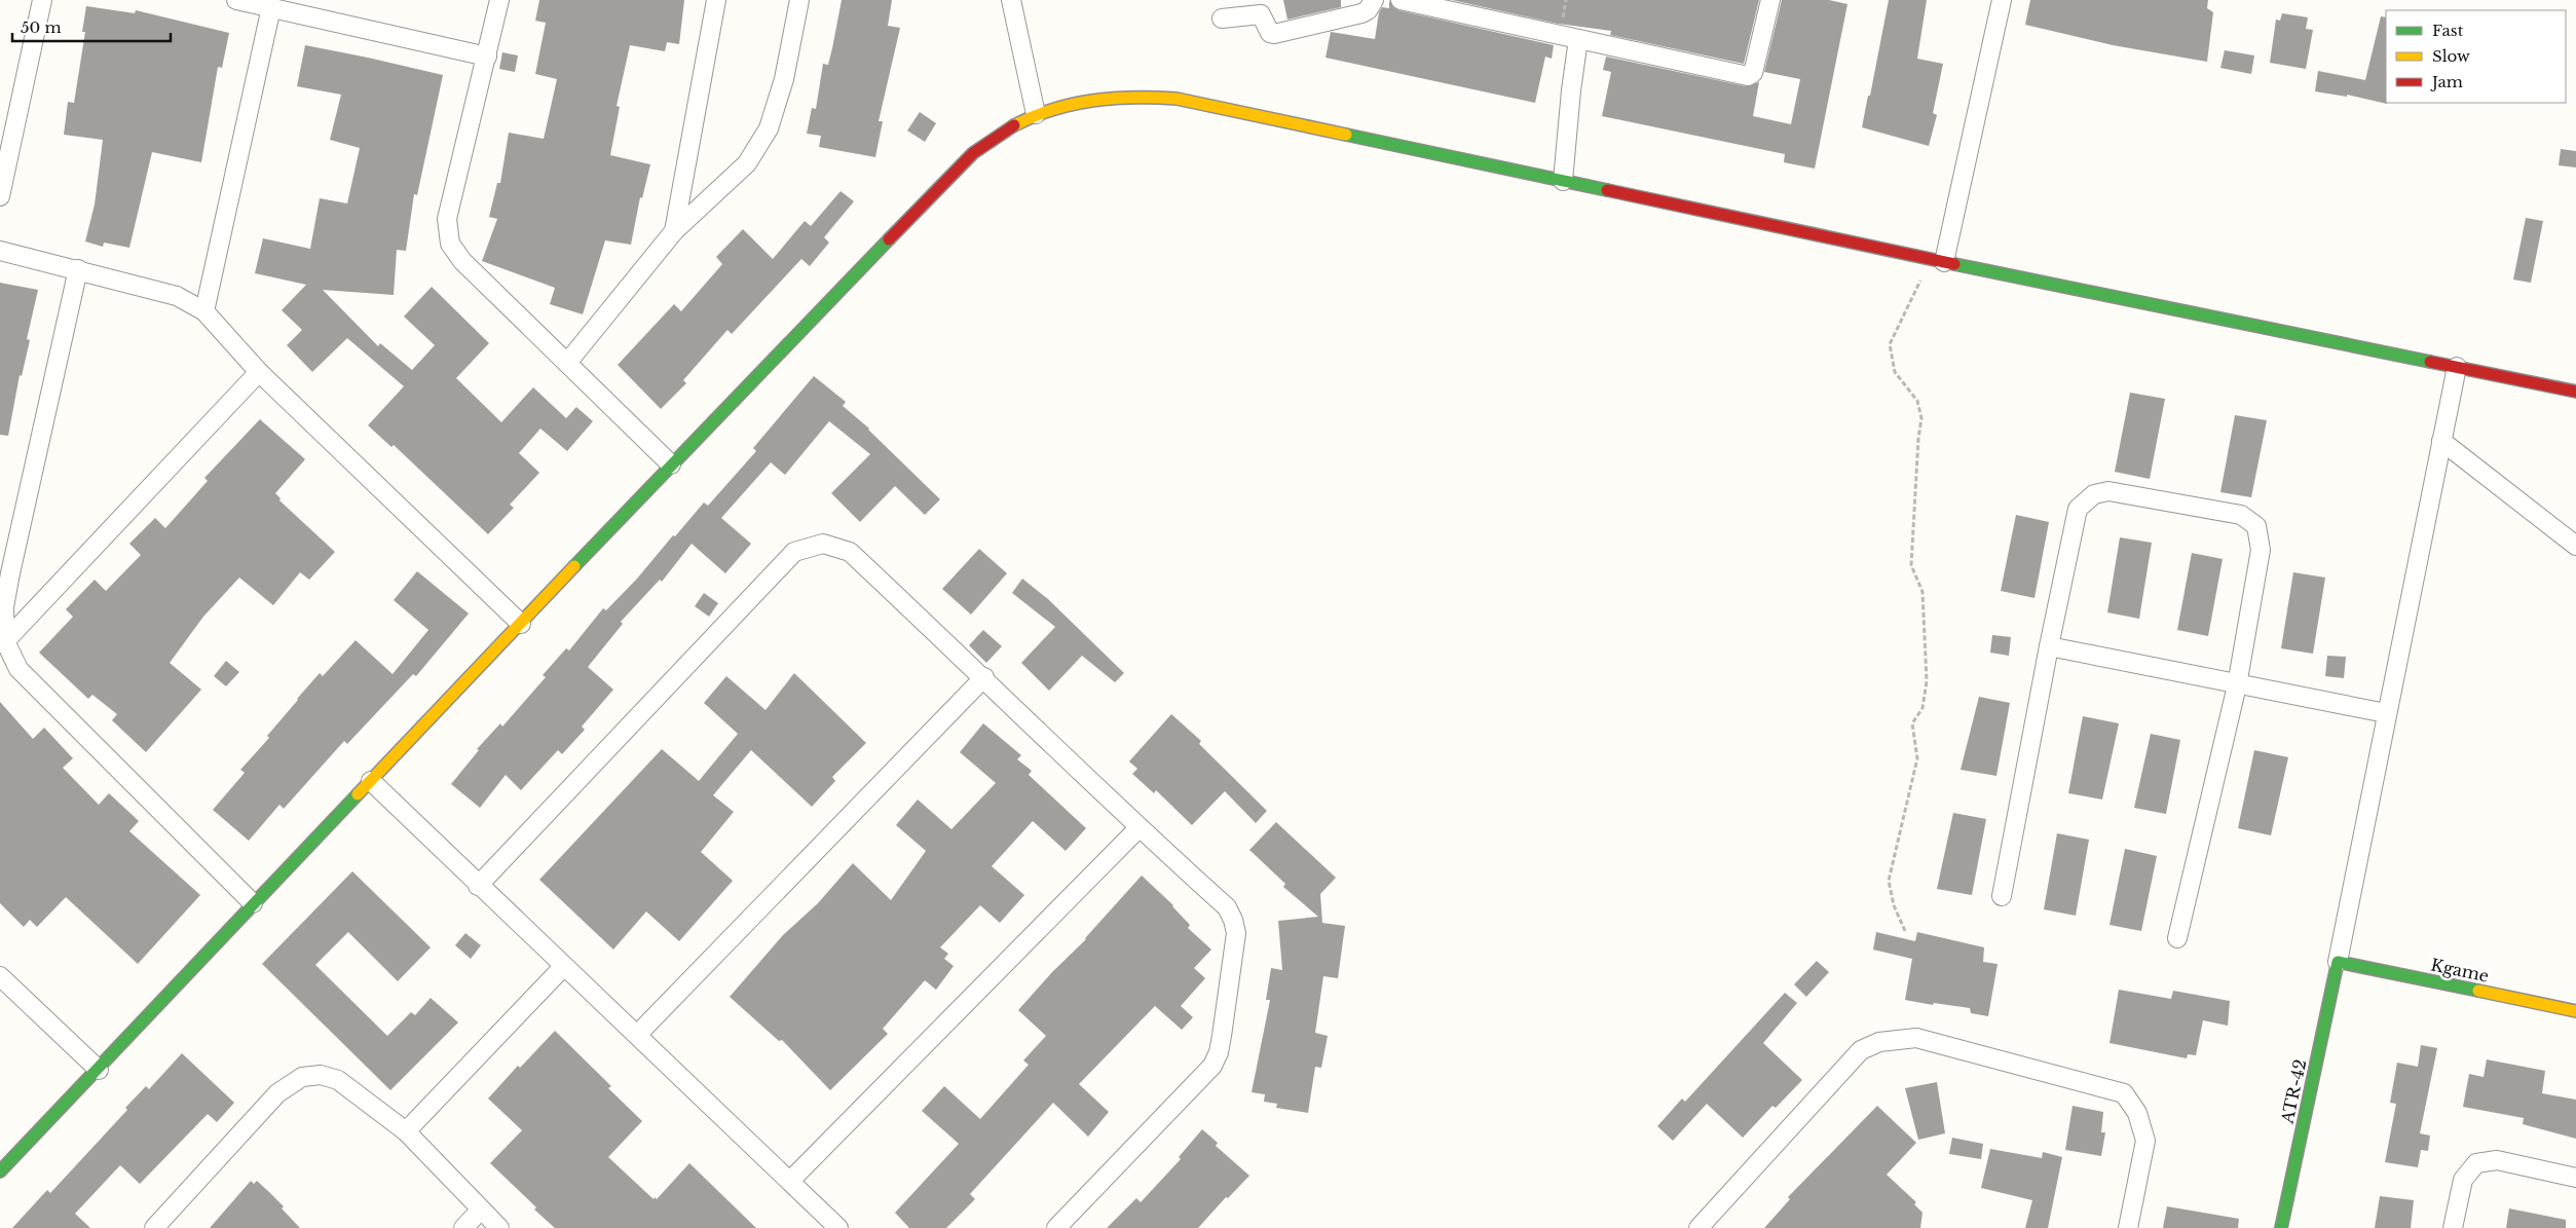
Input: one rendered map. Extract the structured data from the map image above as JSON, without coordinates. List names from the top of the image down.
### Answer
{
  "streets": {
    "street": ["Kgame", "ATR-42"]
  },
  "crossings": [
    ["Kgame", "ATR-42"]
  ],
  "legend": ["Fast", "Slow", "Jam"],
  "scale_bar": "50 m"
}
